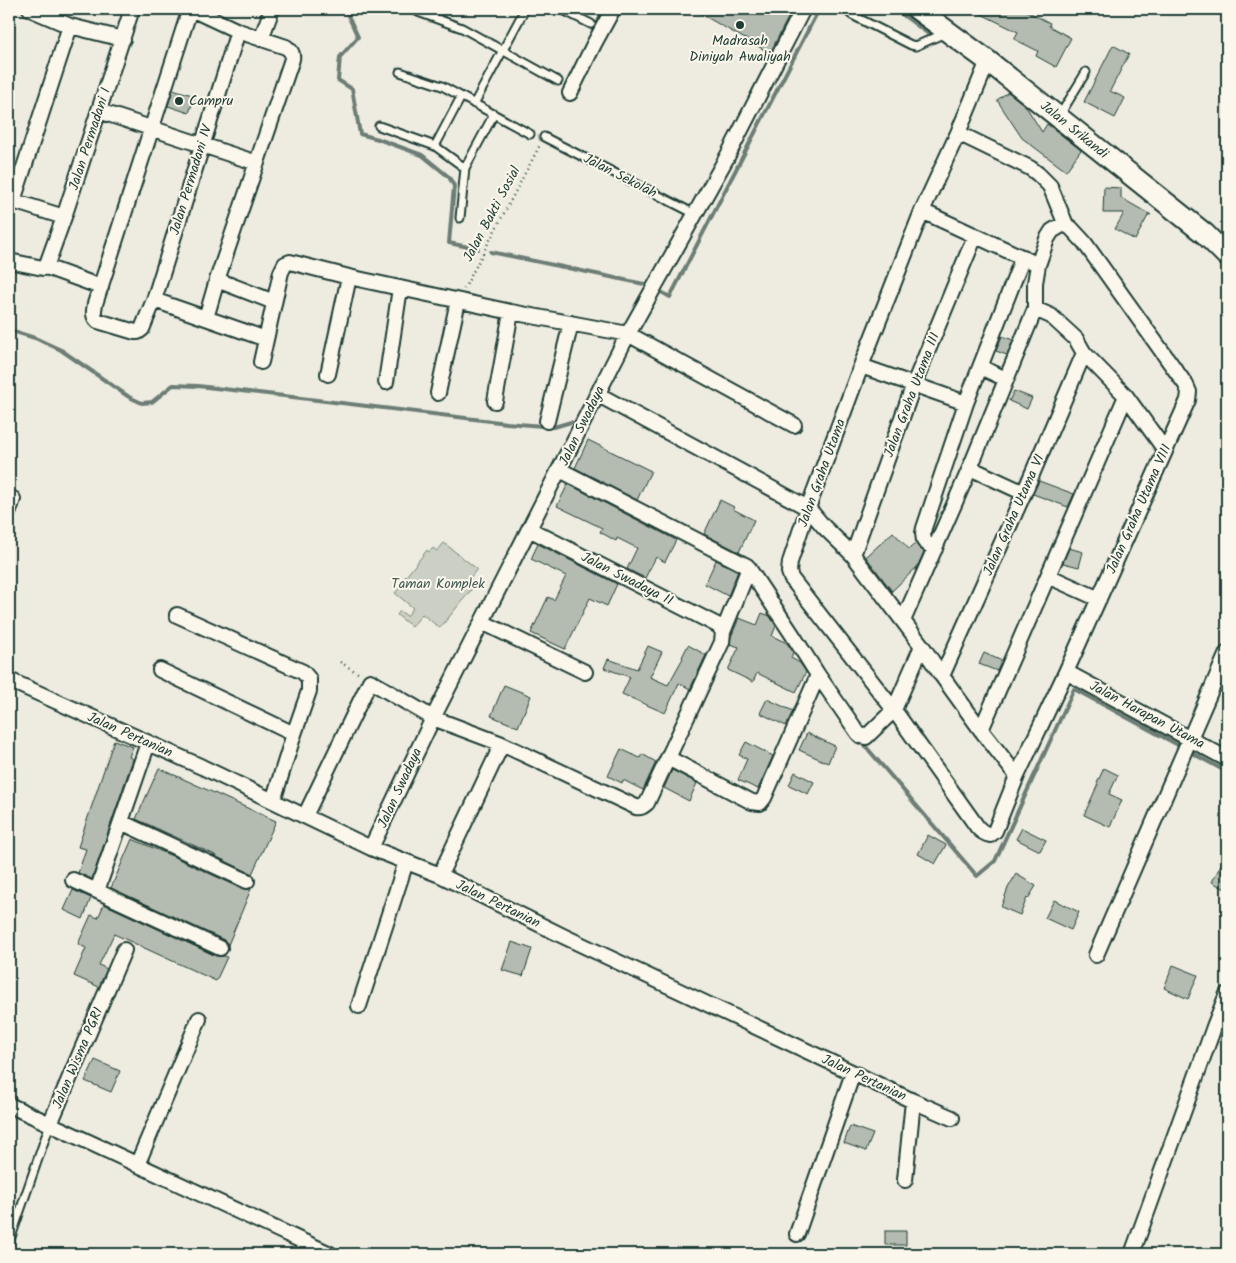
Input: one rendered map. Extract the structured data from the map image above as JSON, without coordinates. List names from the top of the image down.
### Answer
{
  "streets": {
    "main road": ["Jalan Srikandi"],
    "street": [
      "Jalan Permadani I",
      "Jalan Permadani IV",
      "Jalan Graha Utama III",
      "Jalan Swadaya",
      "Jalan Graha Utama",
      "Jalan Graha Utama VIII",
      "Jalan Graha Utama VI",
      "Jalan Swadaya II",
      "Jalan Harapan Utama",
      "Jalan Pertanian",
      "Jalan Wisma PGRI"
    ],
    "lane": ["Jalan Sekolah"],
    "path": ["Jalan Bakti Sosial"]
  },
  "crossings": [
    ["Jalan Srikandi", "Jalan Graha Utama"],
    ["Jalan Sekolah", "Jalan Bakti Sosial"],
    ["Jalan Sekolah", "Jalan Swadaya"],
    ["Jalan Swadaya", "Jalan Swadaya II"],
    ["Jalan Swadaya", "Jalan Pertanian"],
    ["Jalan Graha Utama", "Jalan Graha Utama VIII"],
    ["Jalan Graha Utama VIII", "Jalan Harapan Utama"]
  ],
  "parks": ["Taman Komplek"],
  "places": ["Madrasah Diniyah Awaliyah", "Campru"]
}
